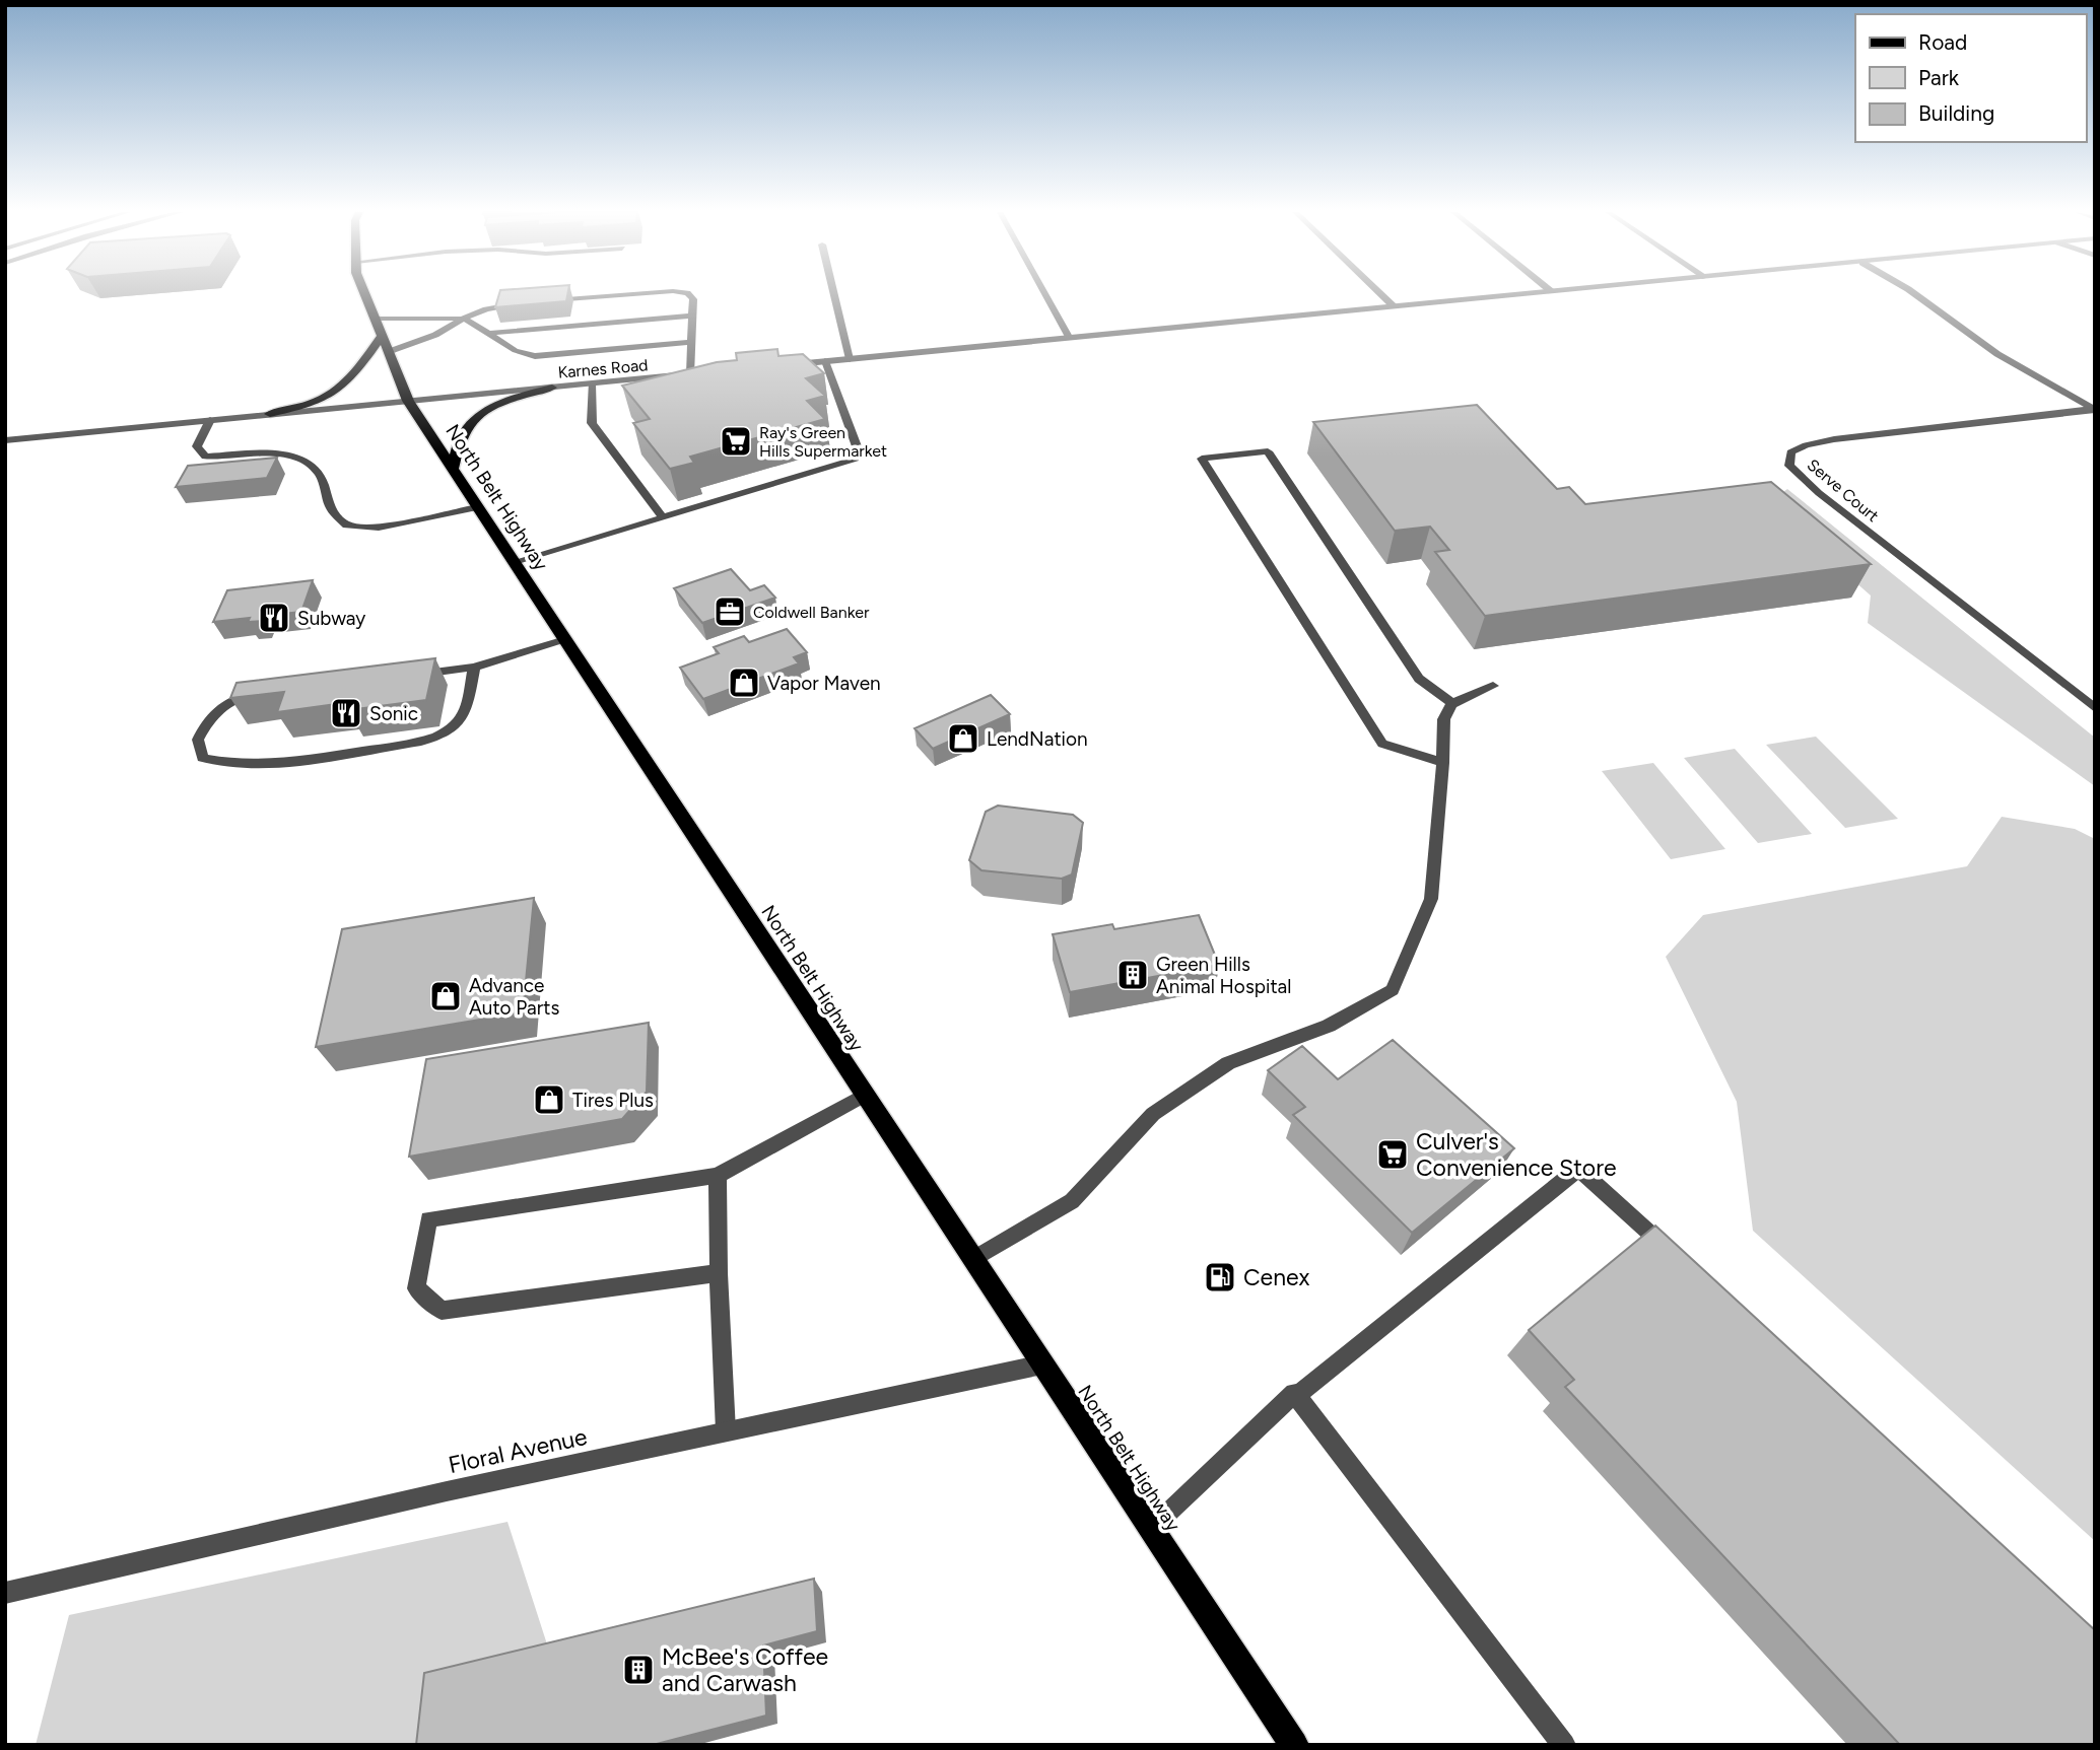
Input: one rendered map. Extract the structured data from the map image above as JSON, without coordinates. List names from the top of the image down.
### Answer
{
  "streets": {
    "main road": ["North Belt Highway"],
    "street": ["Karnes Road", "Serve Court", "Floral Avenue"]
  },
  "crossings": [
    ["Karnes Road", "North Belt Highway"],
    ["North Belt Highway", "Floral Avenue"]
  ],
  "places": {
    "supermarket": ["Ray's Green Hills Supermarket", "Culver's Convenience Store"],
    "office": ["Coldwell Banker"],
    "restaurant": ["Subway", "Sonic"],
    "shop": [
      "Vapor Maven",
      "LendNation",
      "Advance Auto Parts",
      "Tires Plus"
    ],
    "building": ["Green Hills Animal Hospital", "McBee's Coffee and Carwash"],
    "fuel station": ["Cenex"]
  },
  "legend": ["Road", "Park", "Building"]
}
